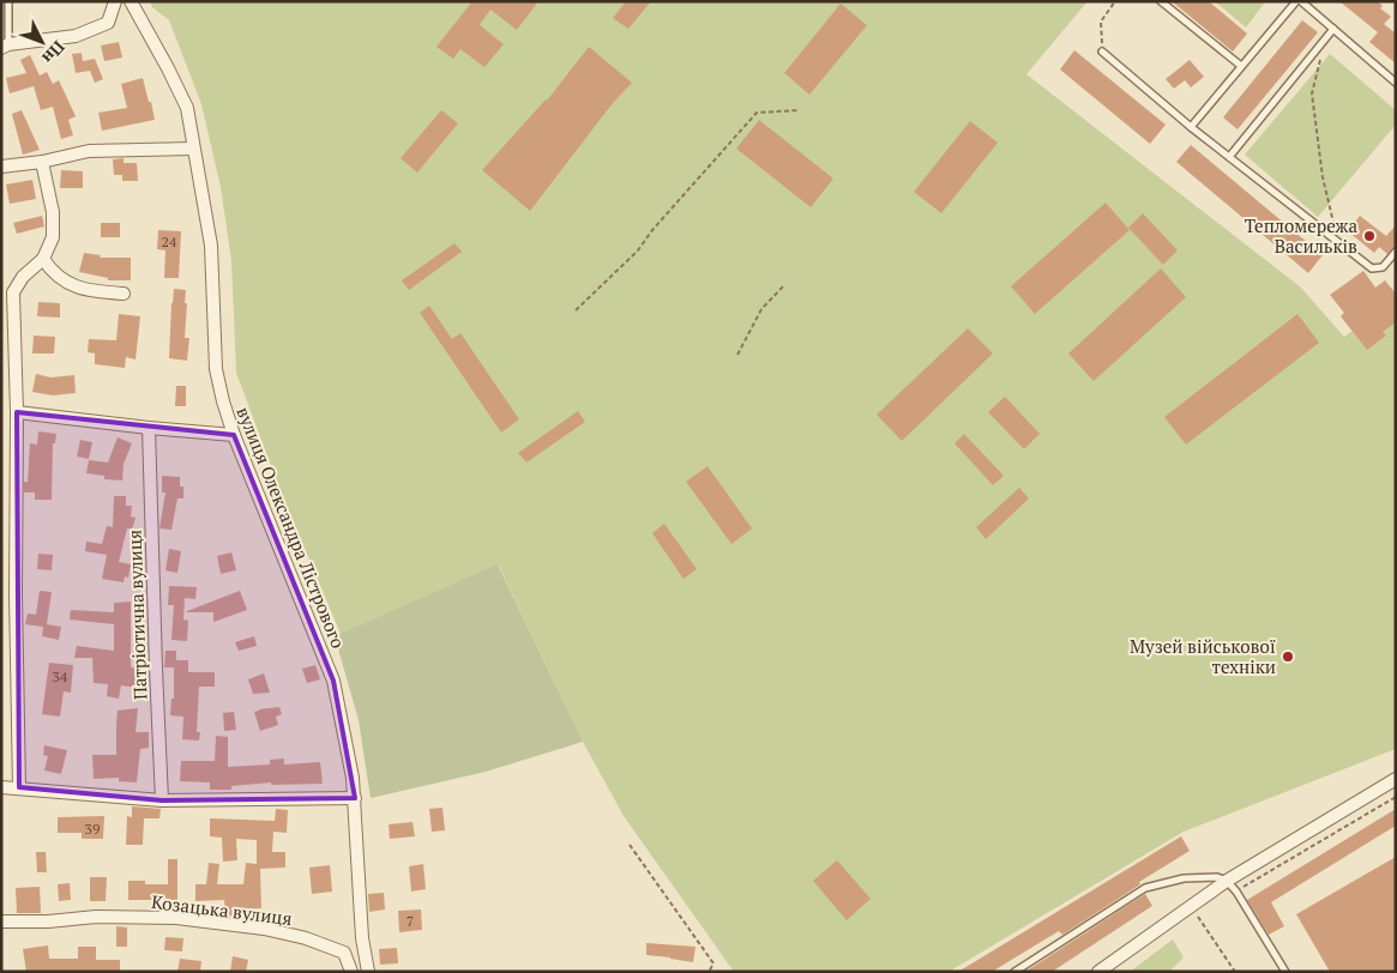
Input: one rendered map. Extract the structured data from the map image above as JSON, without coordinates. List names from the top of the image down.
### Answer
{
  "streets": {
    "street": ["вулиця Олександра Лістрового", "Патріотична вулиця", "Козацька вулиця"]
  },
  "places": ["Тепломережа Васильків", "Музей військової техніки"],
  "house_numbers": [
    "24",
    "34",
    "39",
    "7"
  ],
  "north": "bottom right"
}
